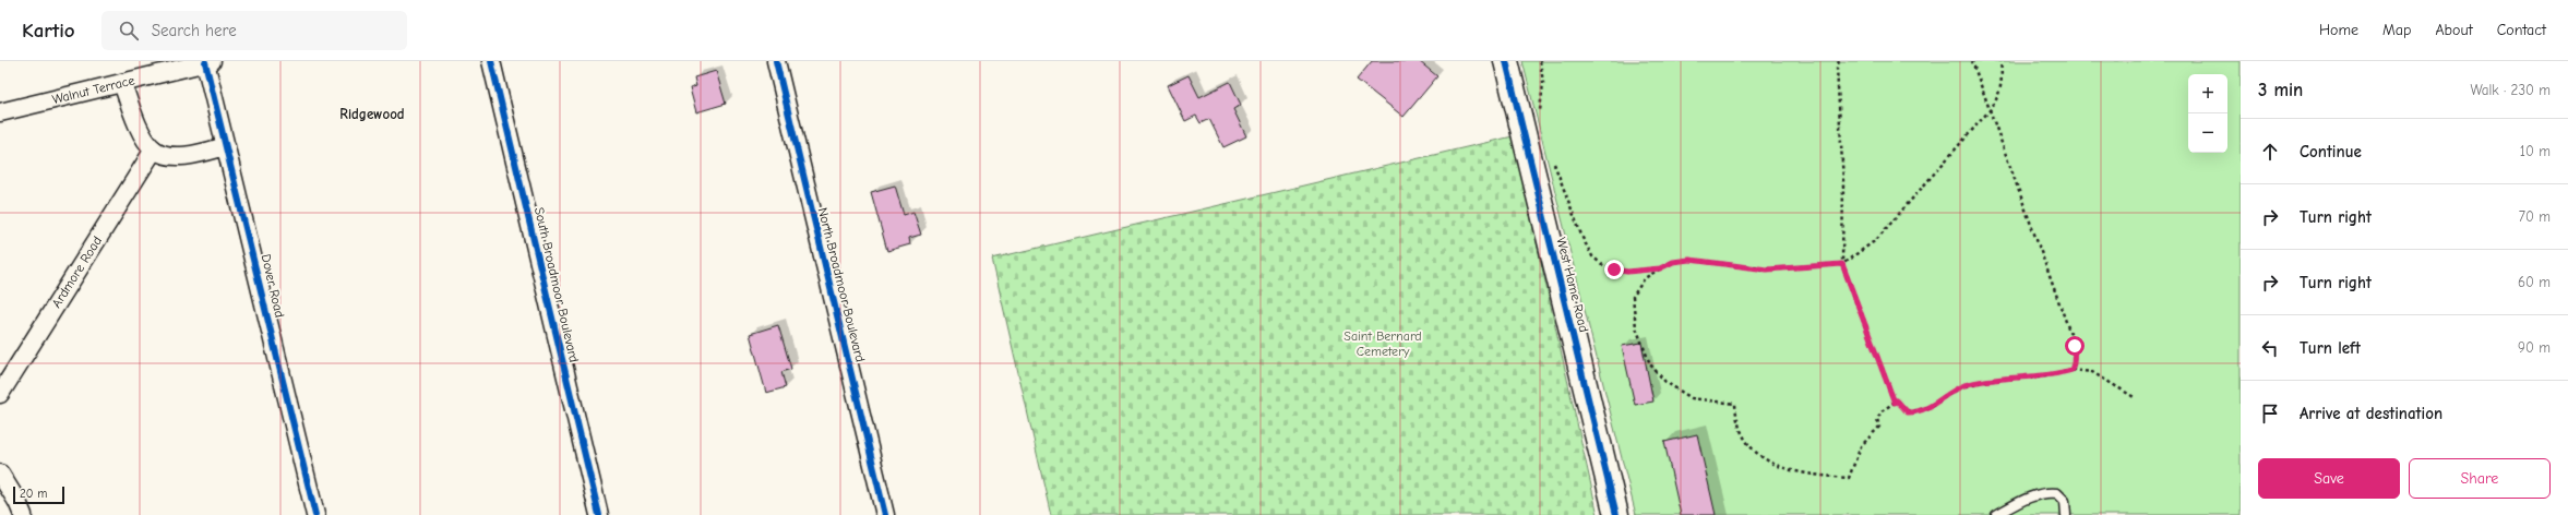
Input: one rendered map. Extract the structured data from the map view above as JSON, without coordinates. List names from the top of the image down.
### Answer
{
  "streets": {
    "street": [
      "Walnut Terrace",
      "Ardmore Road",
      "South Broadmoor Boulevard",
      "North Broadmoor Boulevard",
      "West Home Road",
      "Dover Road"
    ]
  },
  "crossings": [
    ["Walnut Terrace", "Dover Road"]
  ],
  "districts": ["Ridgewood"],
  "parks": ["Saint Bernard Cemetery"],
  "scale_bar": "20 m",
  "page": {
    "header": "Kartio",
    "search": "Search here",
    "nav": [
      "Home",
      "Map",
      "About",
      "Contact"
    ],
    "heading": ["3 min", "Walk · 230 m"],
    "map_buttons": ["+", "−"],
    "list": [
      ["Continue", "10 m"],
      ["Turn right", "70 m"],
      ["Turn right", "60 m"],
      ["Turn left", "90 m"],
      "Arrive at destination"
    ],
    "buttons": ["Save", "Share"],
    "scale": "20 m"
  }
}
